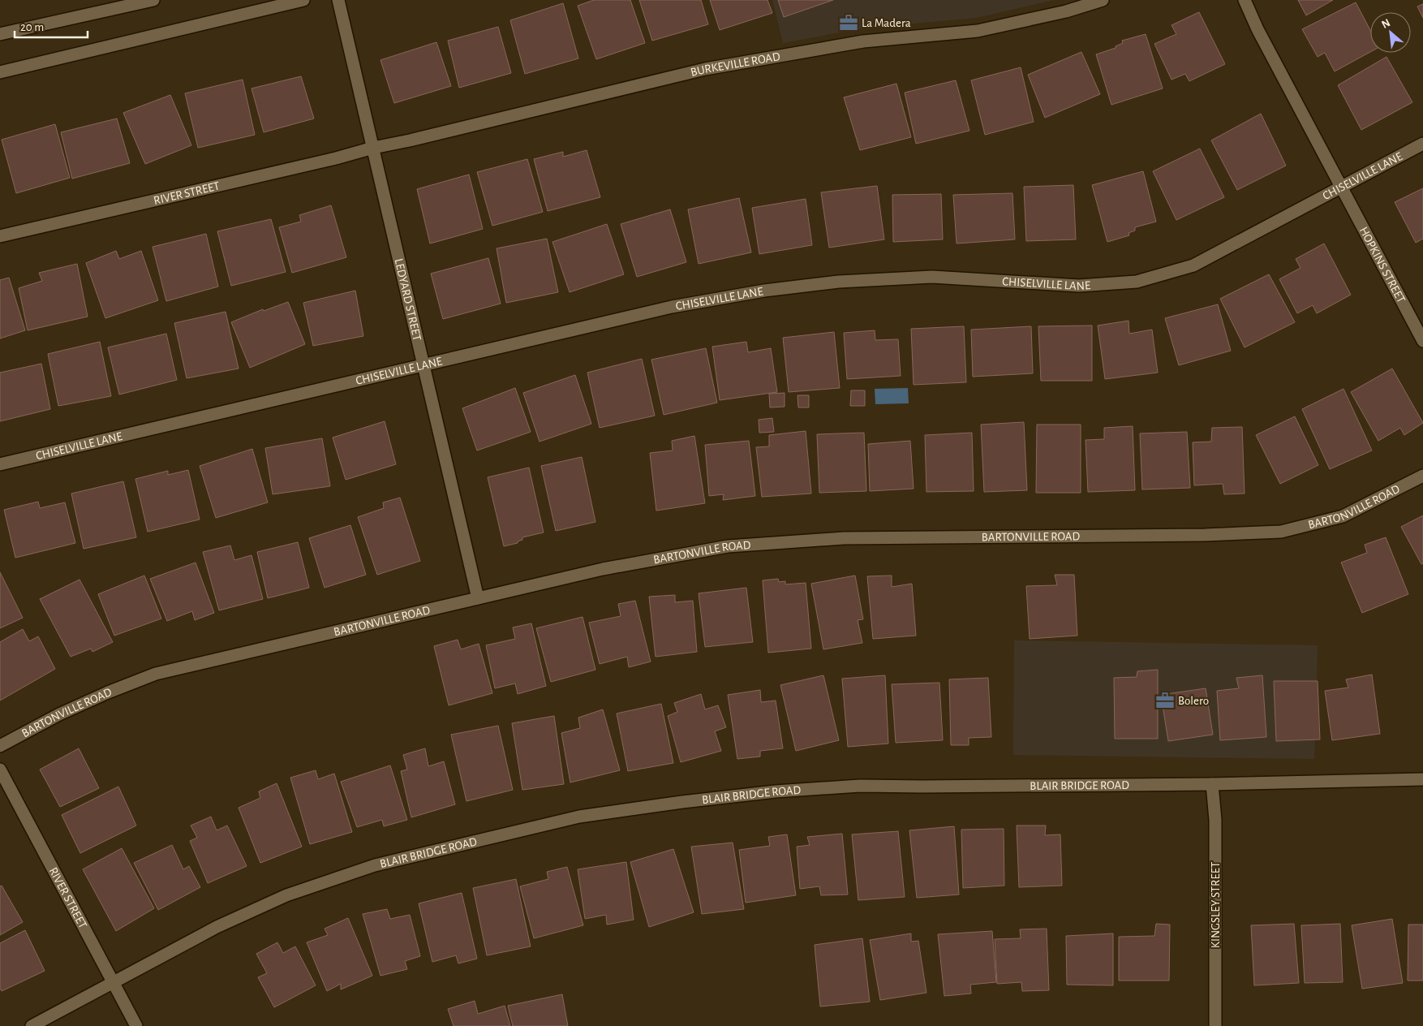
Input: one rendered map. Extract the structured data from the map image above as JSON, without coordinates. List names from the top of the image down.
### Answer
{
  "streets": {
    "street": [
      "BURKEVILLE ROAD",
      "CHISELVILLE LANE",
      "RIVER STREET",
      "HOPKINS STREET",
      "LEDYARD STREET",
      "BARTONVILLE ROAD",
      "BLAIR BRIDGE ROAD",
      "KINGSLEY STREET"
    ]
  },
  "crossings": [
    ["BURKEVILLE ROAD", "RIVER STREET"],
    ["BURKEVILLE ROAD", "LEDYARD STREET"],
    ["CHISELVILLE LANE", "HOPKINS STREET"],
    ["CHISELVILLE LANE", "LEDYARD STREET"],
    ["RIVER STREET", "LEDYARD STREET"],
    ["RIVER STREET", "BLAIR BRIDGE ROAD"],
    ["LEDYARD STREET", "BARTONVILLE ROAD"],
    ["BLAIR BRIDGE ROAD", "KINGSLEY STREET"]
  ],
  "places": {
    "office": ["La Madera", "Bolero"]
  },
  "scale_bar": "20 m",
  "north": "top left"
}
